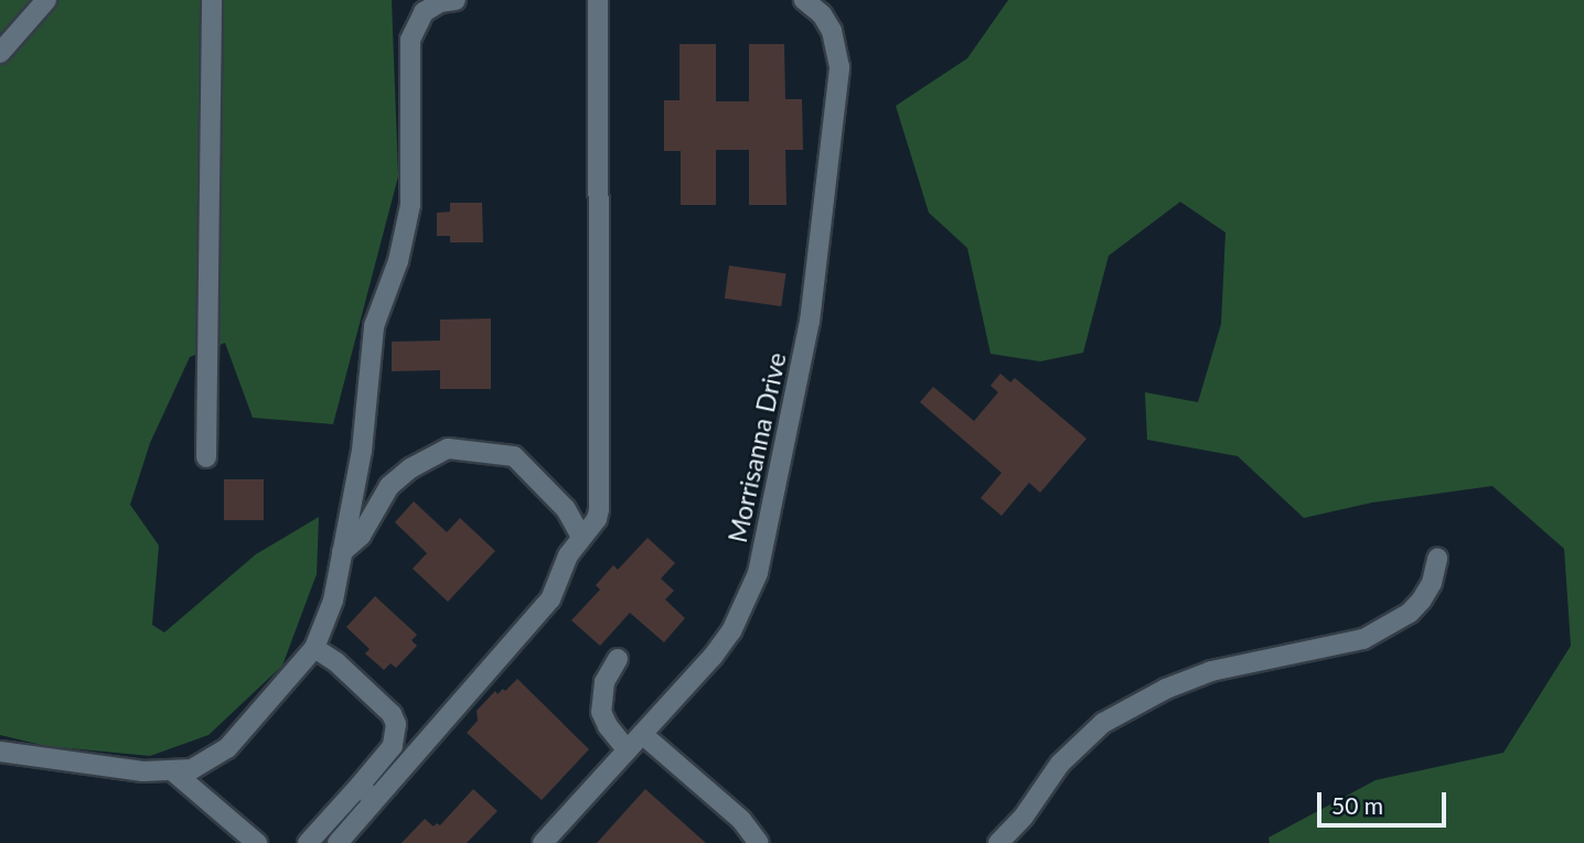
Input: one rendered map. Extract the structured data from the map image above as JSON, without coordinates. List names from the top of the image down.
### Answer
{
  "streets": {
    "street": ["Morrisanna Drive"]
  },
  "scale_bar": "50 m"
}
